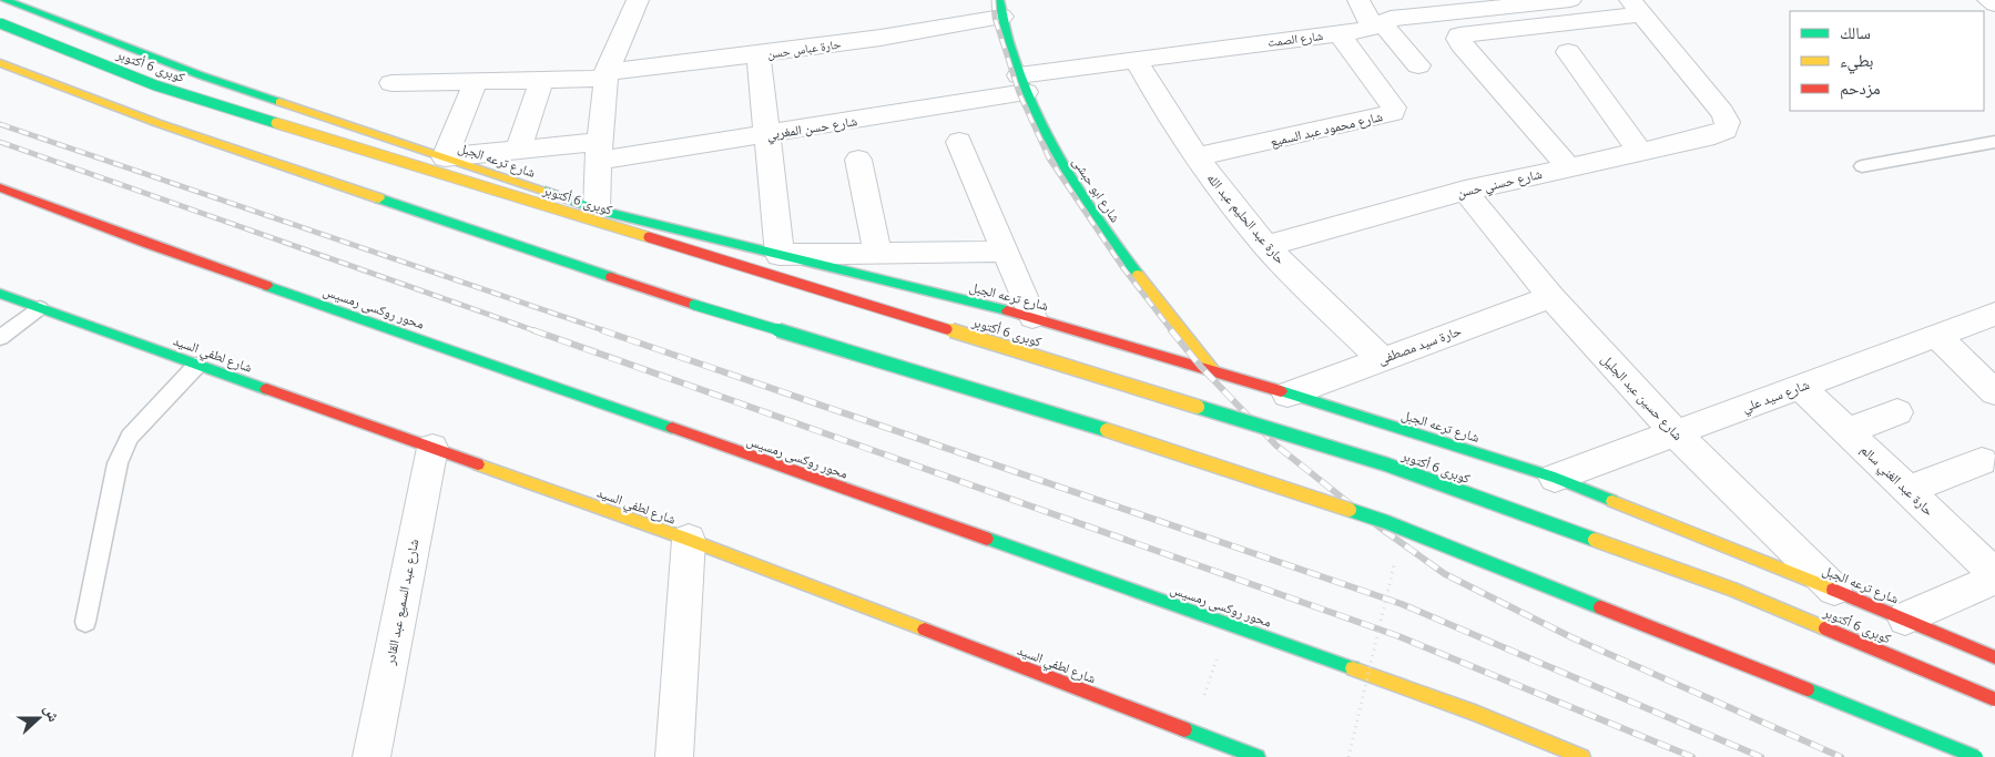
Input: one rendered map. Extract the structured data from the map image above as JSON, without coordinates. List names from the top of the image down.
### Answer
{
  "streets": {
    "main road": [
      "كوبرى 6 أكتوبر",
      "شارع ترعه الجبل",
      "شارع ابو حبشى",
      "محور روكسى رمسيس",
      "شارع لطفي السيد"
    ],
    "street": [
      "شارع الصمت",
      "حارة عباس حسن",
      "شارع حسن المغربي",
      "شارع محمود عبد السميع",
      "شارع حسني حسن",
      "حارة عبد الحليم عبد الله",
      "حارة سيد مصطفى",
      "شارع سيد علي",
      "شارع حسين عبد الجليل",
      "حارة عبد الغني سالم",
      "شارع عبد السميع عبد القادر"
    ]
  },
  "crossings": [
    ["شارع الصمت", "شارع حسن المغربي"],
    ["شارع الصمت", "شارع محمود عبد السميع"],
    ["شارع الصمت", "شارع ابو حبشى"],
    ["شارع الصمت", "حارة عبد الحليم عبد الله"],
    ["حارة عباس حسن", "شارع ابو حبشى"],
    ["شارع حسن المغربي", "شارع ترعه الجبل"],
    ["شارع حسن المغربي", "شارع ابو حبشى"],
    ["شارع محمود عبد السميع", "حارة عبد الحليم عبد الله"],
    ["شارع ترعه الجبل", "شارع ابو حبشى"],
    ["شارع ترعه الجبل", "حارة سيد مصطفى"],
    ["شارع ترعه الجبل", "شارع سيد علي"],
    ["شارع ترعه الجبل", "شارع حسين عبد الجليل"],
    ["شارع حسني حسن", "حارة عبد الحليم عبد الله"],
    ["شارع حسني حسن", "شارع حسين عبد الجليل"],
    ["حارة عبد الحليم عبد الله", "حارة سيد مصطفى"],
    ["حارة سيد مصطفى", "شارع حسين عبد الجليل"],
    ["شارع لطفي السيد", "شارع عبد السميع عبد القادر"],
    ["شارع سيد علي", "شارع حسين عبد الجليل"],
    ["شارع سيد علي", "حارة عبد الغني سالم"]
  ],
  "legend": ["سالك", "بطيء", "مزدحم"],
  "north": "right"
}
